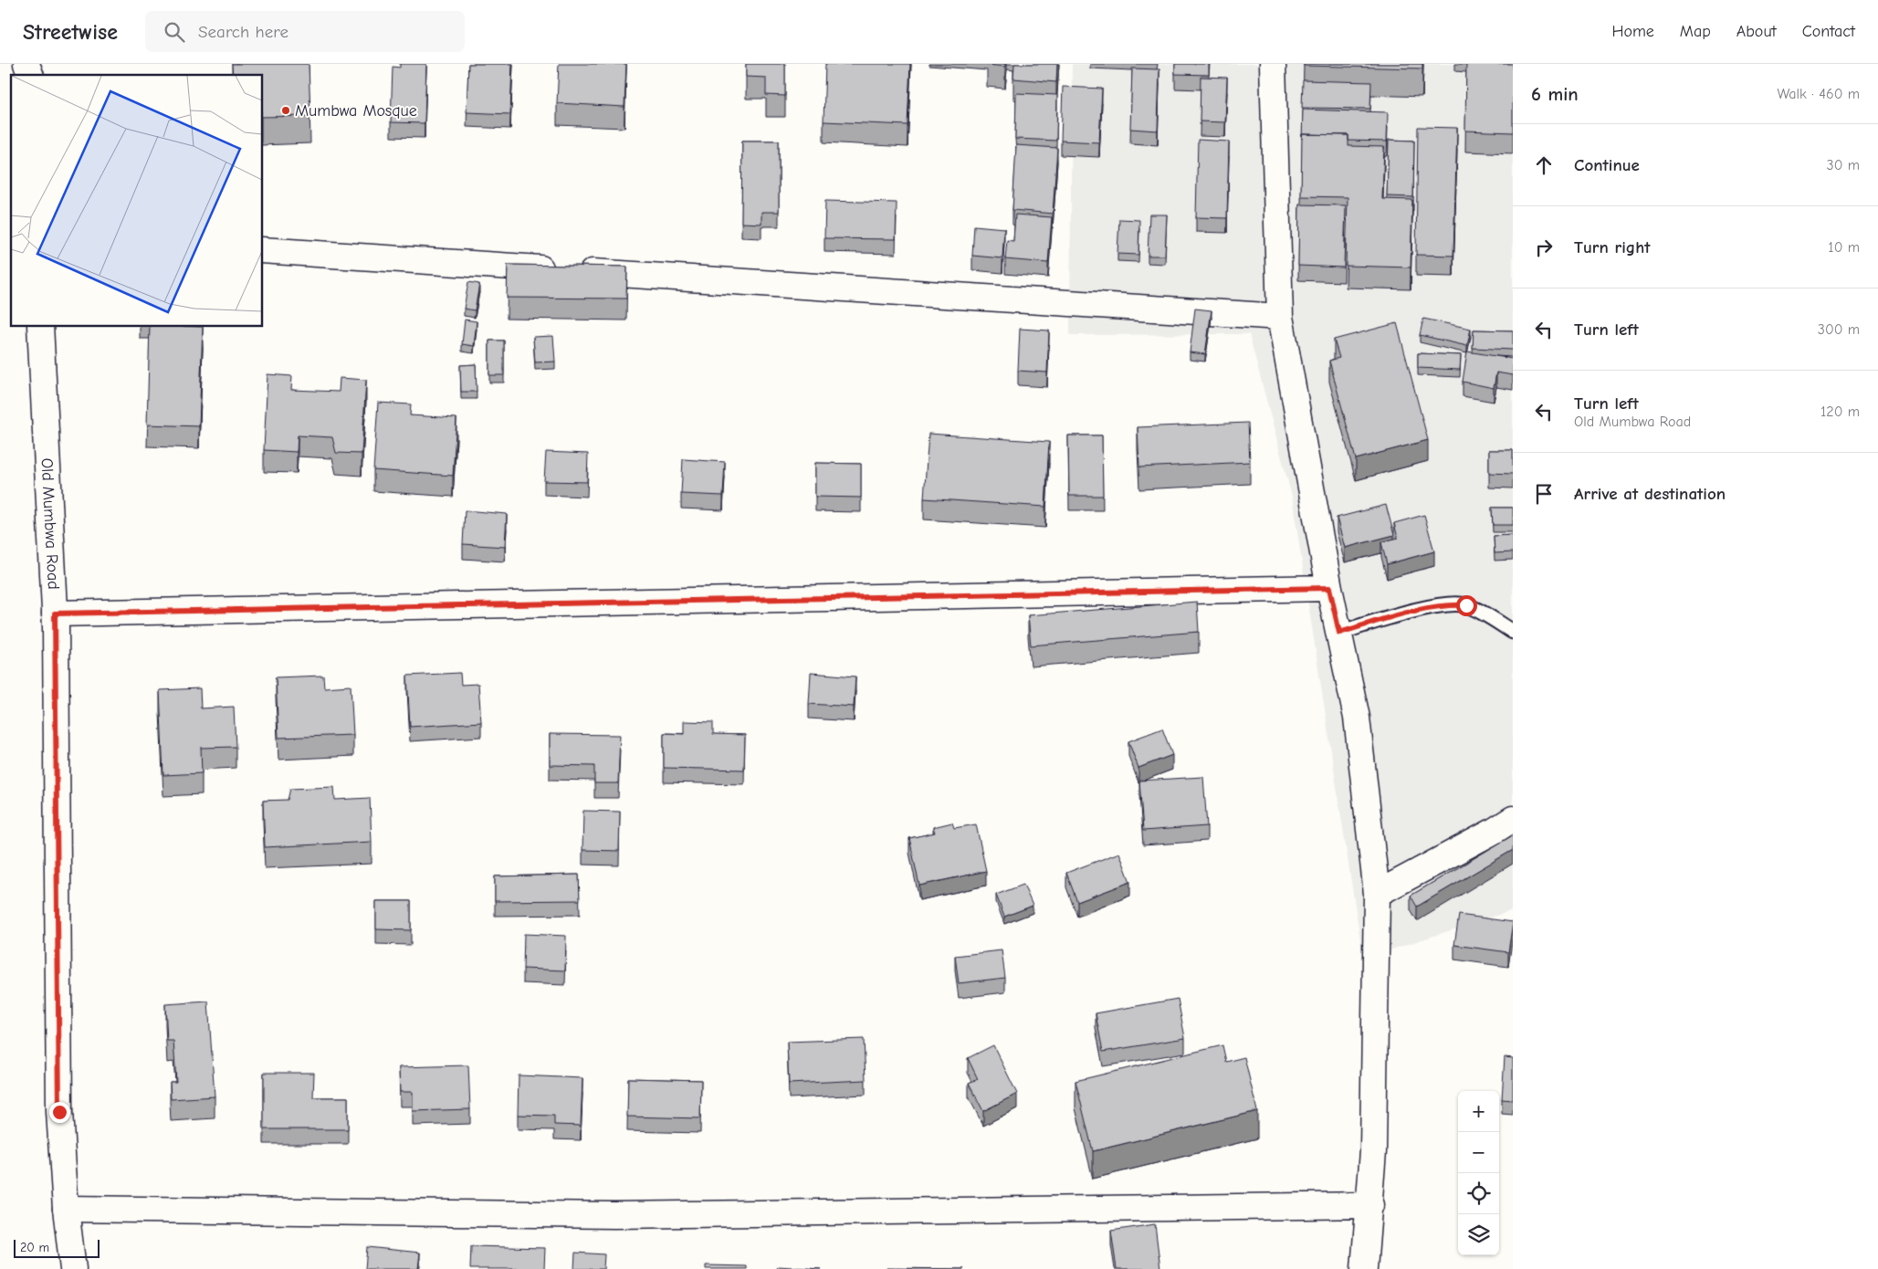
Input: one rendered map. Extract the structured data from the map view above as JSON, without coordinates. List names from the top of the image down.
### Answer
{
  "streets": {
    "street": ["Old Mumbwa Road"]
  },
  "places": ["Mumbwa Mosque"],
  "scale_bar": "20 m",
  "page": {
    "header": "Streetwise",
    "search": "Search here",
    "nav": [
      "Home",
      "Map",
      "About",
      "Contact"
    ],
    "heading": ["6 min", "Walk · 460 m"],
    "list": [
      ["Continue", "30 m"],
      ["Turn right", "10 m"],
      ["Turn left", "300 m"],
      ["Turn left", "Old Mumbwa Road", "120 m"],
      "Arrive at destination"
    ],
    "map_buttons": ["+", "−"],
    "scale": "20 m"
  }
}
